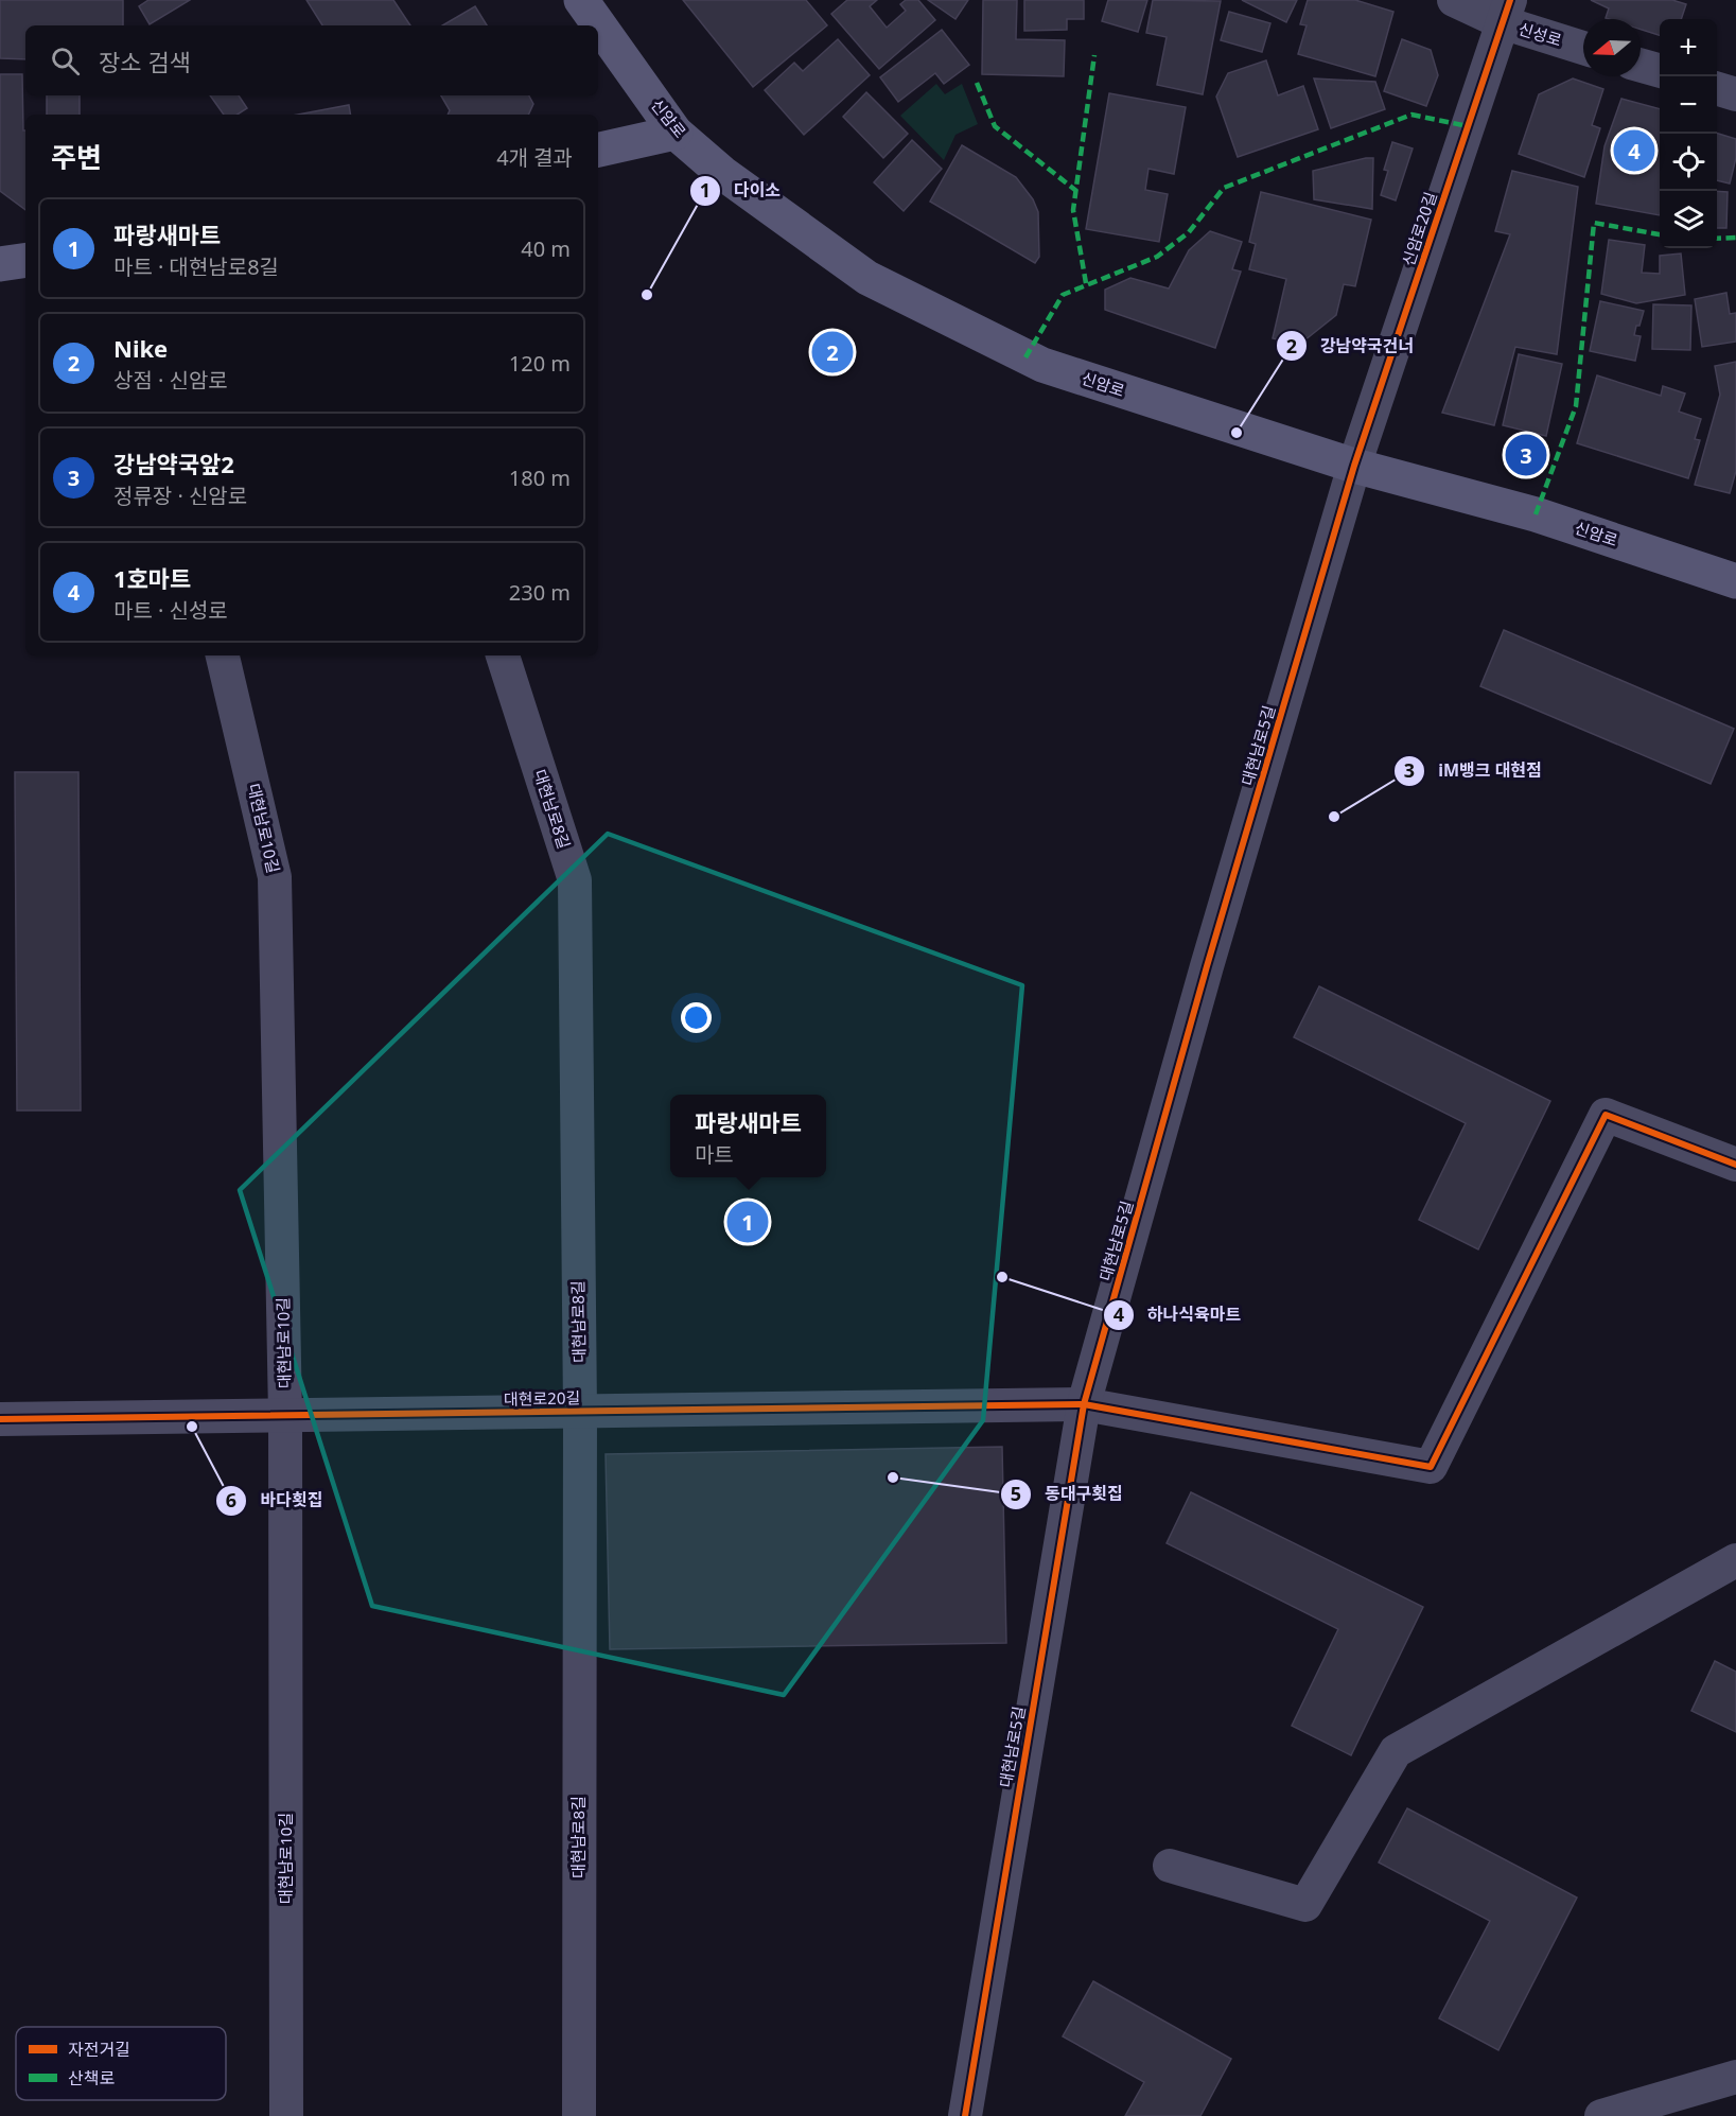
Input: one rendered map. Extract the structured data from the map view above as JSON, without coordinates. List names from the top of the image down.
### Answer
{
  "streets": {
    "main road": ["신암로"],
    "street": [
      "신성로",
      "신암로20길",
      "대현남로5길",
      "대현남로8길",
      "대현남로10길",
      "대현로20길"
    ]
  },
  "crossings": [
    ["신성로", "신암로20길"],
    ["신암로", "신암로20길"],
    ["신암로", "대현남로5길"],
    ["신암로20길", "대현남로5길"],
    ["대현남로5길", "대현로20길"],
    ["대현남로8길", "대현로20길"],
    ["대현남로10길", "대현로20길"]
  ],
  "places": [
    "다이소",
    "강남약국건너",
    "iM뱅크 대현점",
    "하나식육마트",
    "바다횟집",
    "동대구횟집"
  ],
  "legend": ["자전거길", "산책로"],
  "north": "left",
  "page": {
    "map_buttons": ["+", "−"],
    "search": "장소 검색",
    "heading": ["주변", "4개 결과"],
    "pins": [
      "4",
      "2",
      "3",
      "1"
    ],
    "list": [
      {
        "mark": "1",
        "name": "파랑새마트",
        "note": "마트 · 대현남로8길",
        "value": "40 m"
      },
      {
        "mark": "2",
        "name": "Nike",
        "note": "상점 · 신암로",
        "value": "120 m"
      },
      {
        "mark": "3",
        "name": "강남약국앞2",
        "note": "정류장 · 신암로",
        "value": "180 m"
      },
      {
        "mark": "4",
        "name": "1호마트",
        "note": "마트 · 신성로",
        "value": "230 m"
      }
    ],
    "popup": ["파랑새마트", "마트"]
  }
}
